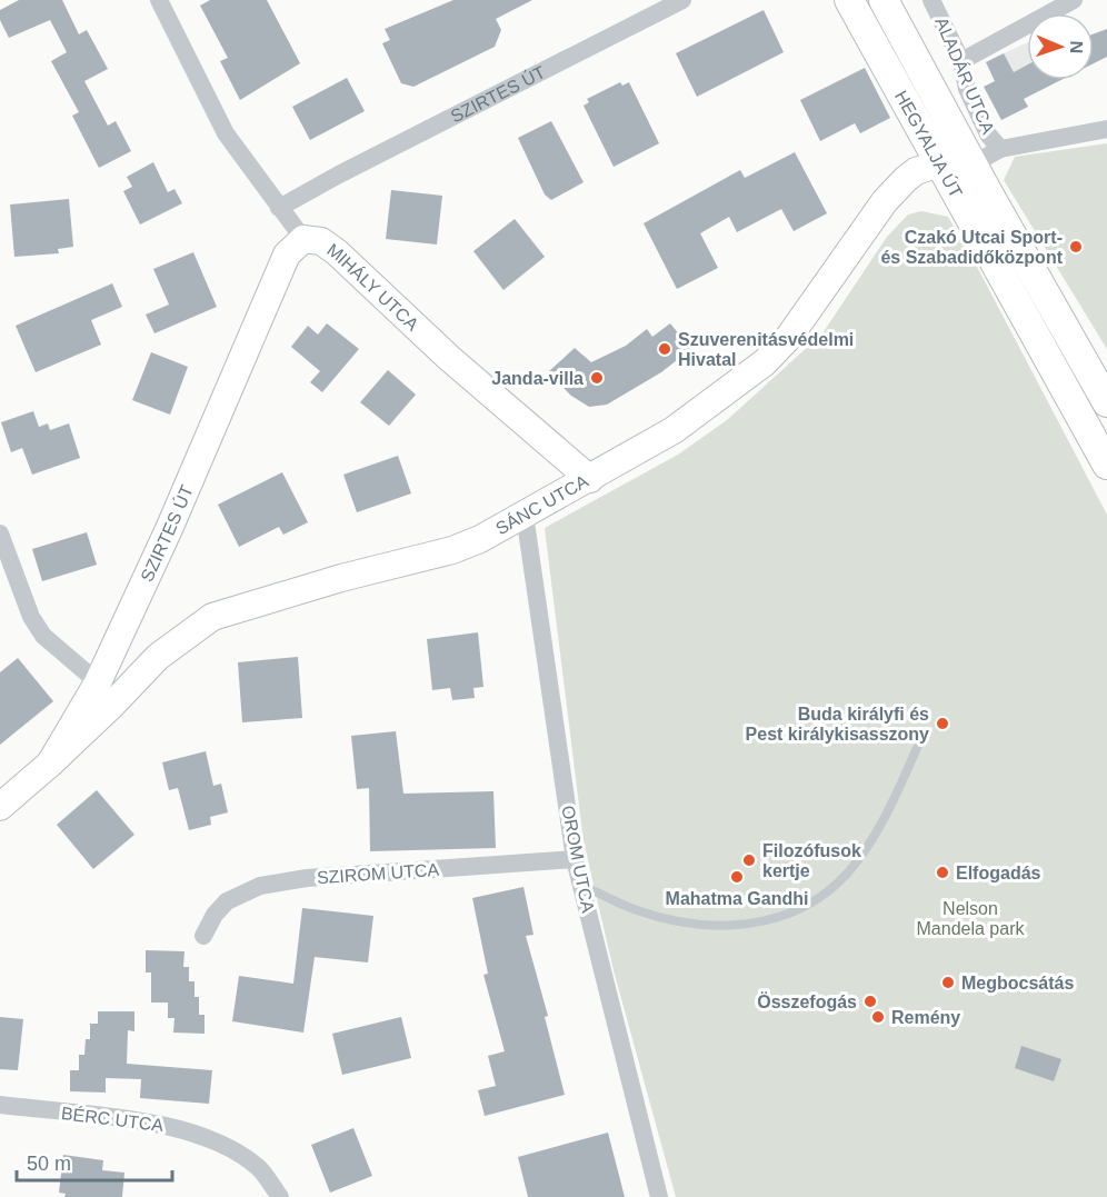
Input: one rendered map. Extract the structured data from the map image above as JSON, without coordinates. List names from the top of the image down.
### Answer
{
  "streets": {
    "main road": ["HEGYALJA ÚT"],
    "street": [
      "ALADÁR UTCA",
      "SZIRTES ÚT",
      "MIHÁLY UTCA",
      "SÁNC UTCA",
      "OROM UTCA",
      "SZIROM UTCA",
      "BÉRC UTCA"
    ]
  },
  "crossings": [
    ["SZIRTES ÚT", "MIHÁLY UTCA"],
    ["SZIRTES ÚT", "SÁNC UTCA"],
    ["HEGYALJA ÚT", "SÁNC UTCA"],
    ["MIHÁLY UTCA", "SÁNC UTCA"],
    ["SÁNC UTCA", "OROM UTCA"],
    ["OROM UTCA", "SZIROM UTCA"]
  ],
  "parks": ["Nelson Mandela park"],
  "places": [
    "Czakó Utcai Sport- és Szabadidőközpont",
    "Szuverenitásvédelmi Hivatal",
    "Janda-villa",
    "Buda királyfi és Pest királykisasszony",
    "Filozófusok kertje",
    "Elfogadás",
    "Mahatma Gandhi",
    "Megbocsátás",
    "Összefogás",
    "Remény"
  ],
  "scale_bar": "50 m",
  "north": "right"
}
